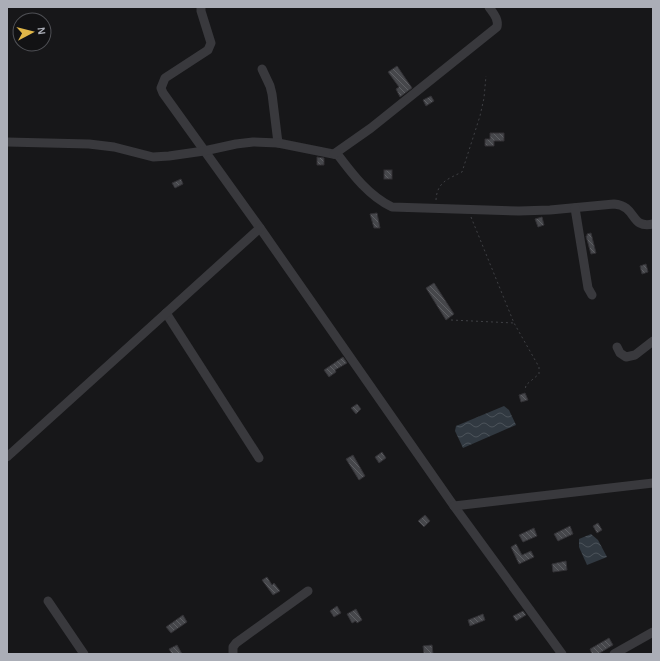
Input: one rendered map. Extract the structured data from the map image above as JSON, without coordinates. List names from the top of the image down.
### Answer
{
  "north": "right"
}
